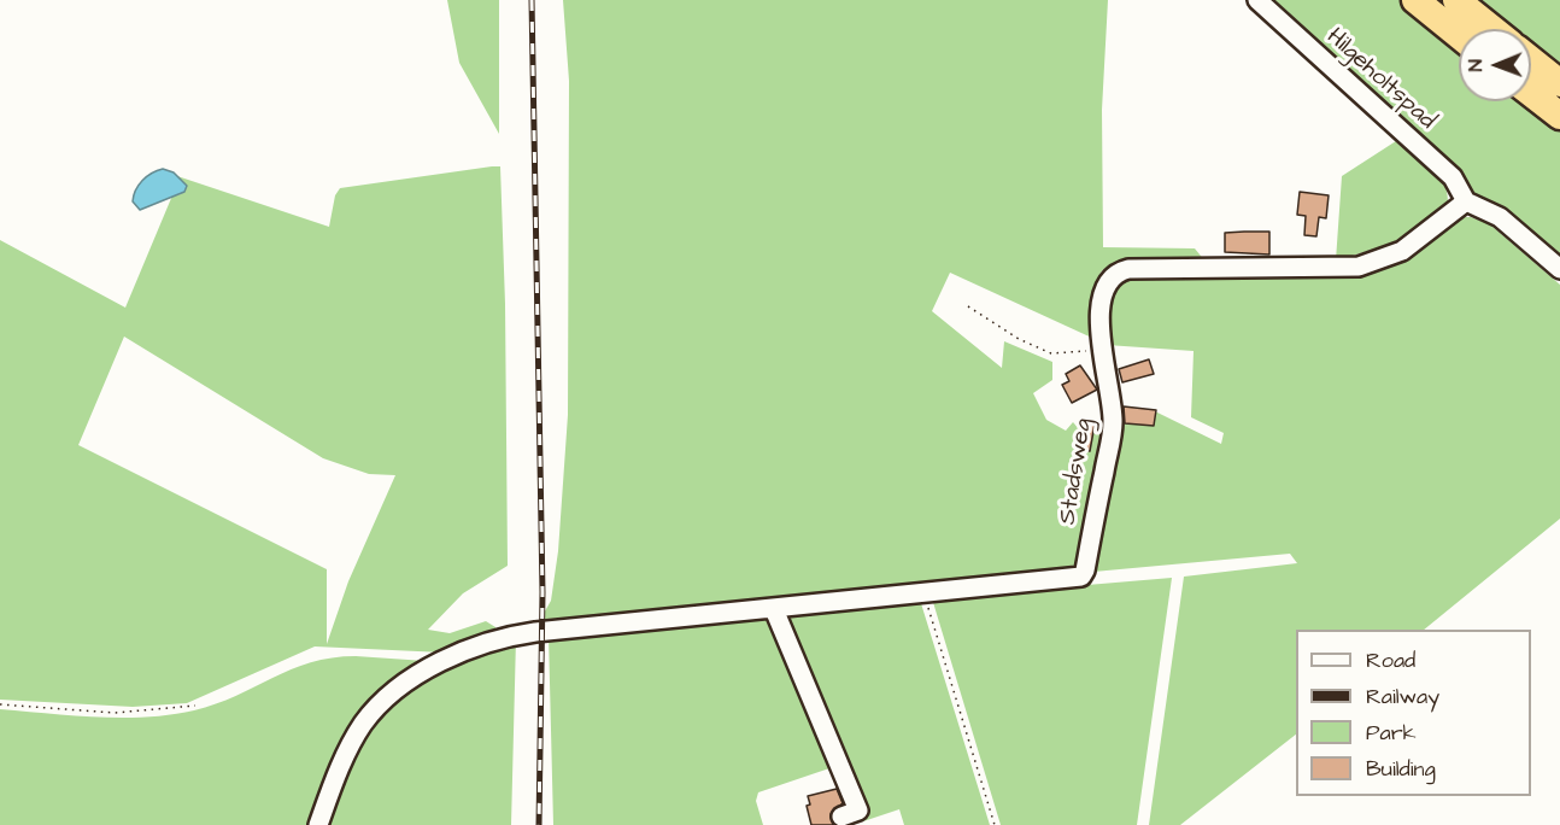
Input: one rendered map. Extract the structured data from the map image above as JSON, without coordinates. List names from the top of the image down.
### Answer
{
  "streets": {
    "street": ["Hilgeholtspad", "Stadsweg"]
  },
  "crossings": [
    ["Hilgeholtspad", "Stadsweg"]
  ],
  "legend": [
    "Road",
    "Railway",
    "Park",
    "Building"
  ],
  "north": "left"
}
